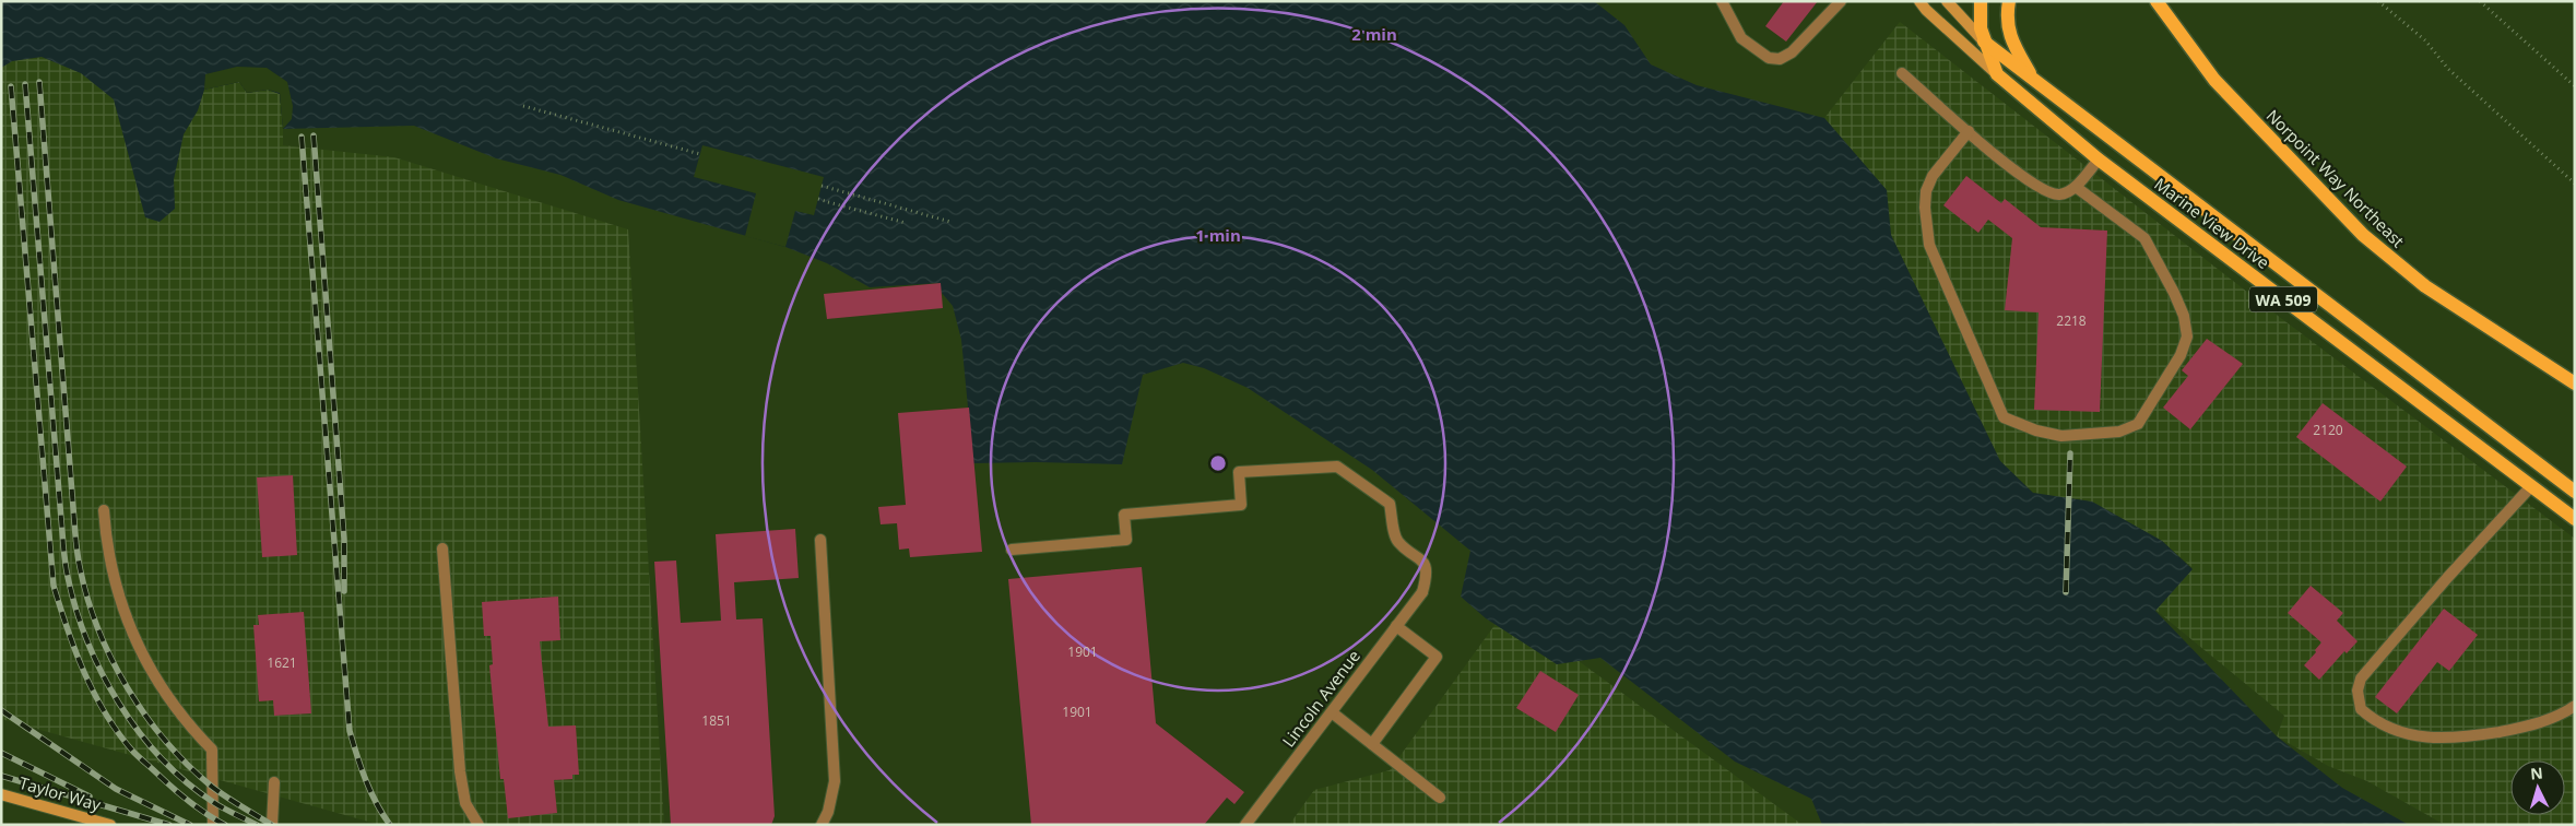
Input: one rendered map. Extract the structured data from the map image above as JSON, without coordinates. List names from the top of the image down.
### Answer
{
  "streets": {
    "main road": [
      "Norpoint Way Northeast",
      "Marine View Drive",
      "WA 509",
      "Taylor Way"
    ],
    "street": ["Lincoln Avenue"]
  },
  "house_numbers": [
    "2218",
    "2120",
    "1901",
    "1621",
    "1901",
    "1851"
  ],
  "north": "top",
  "rings": ["2 min", "1 min"]
}
